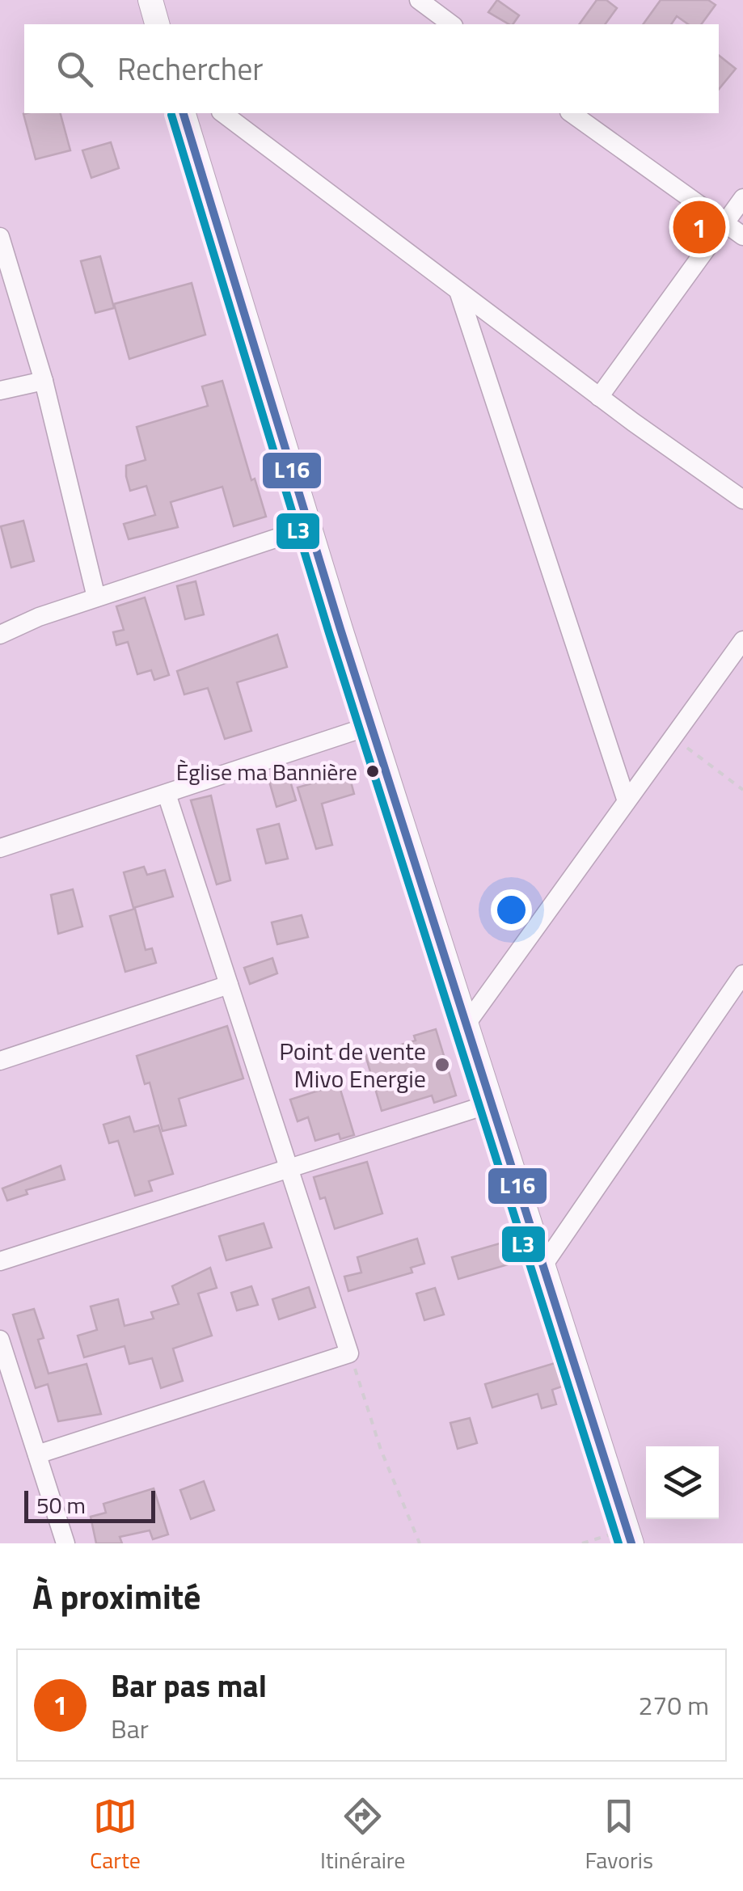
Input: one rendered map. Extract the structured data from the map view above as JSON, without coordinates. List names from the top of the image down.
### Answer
{
  "places": ["Èglise ma Bannière", "Point de vente Mivo Energie"],
  "lines": ["transit line L16", "transit line L3"],
  "scale_bar": "50 m",
  "page": {
    "search": "Rechercher",
    "pins": "1",
    "scale": "50 m",
    "heading": "À proximité",
    "list": [
      {
        "mark": "1",
        "name": "Bar pas mal",
        "note": "Bar",
        "value": "270 m"
      }
    ],
    "nav": ["Carte", "Itinéraire", "Favoris"]
  }
}
